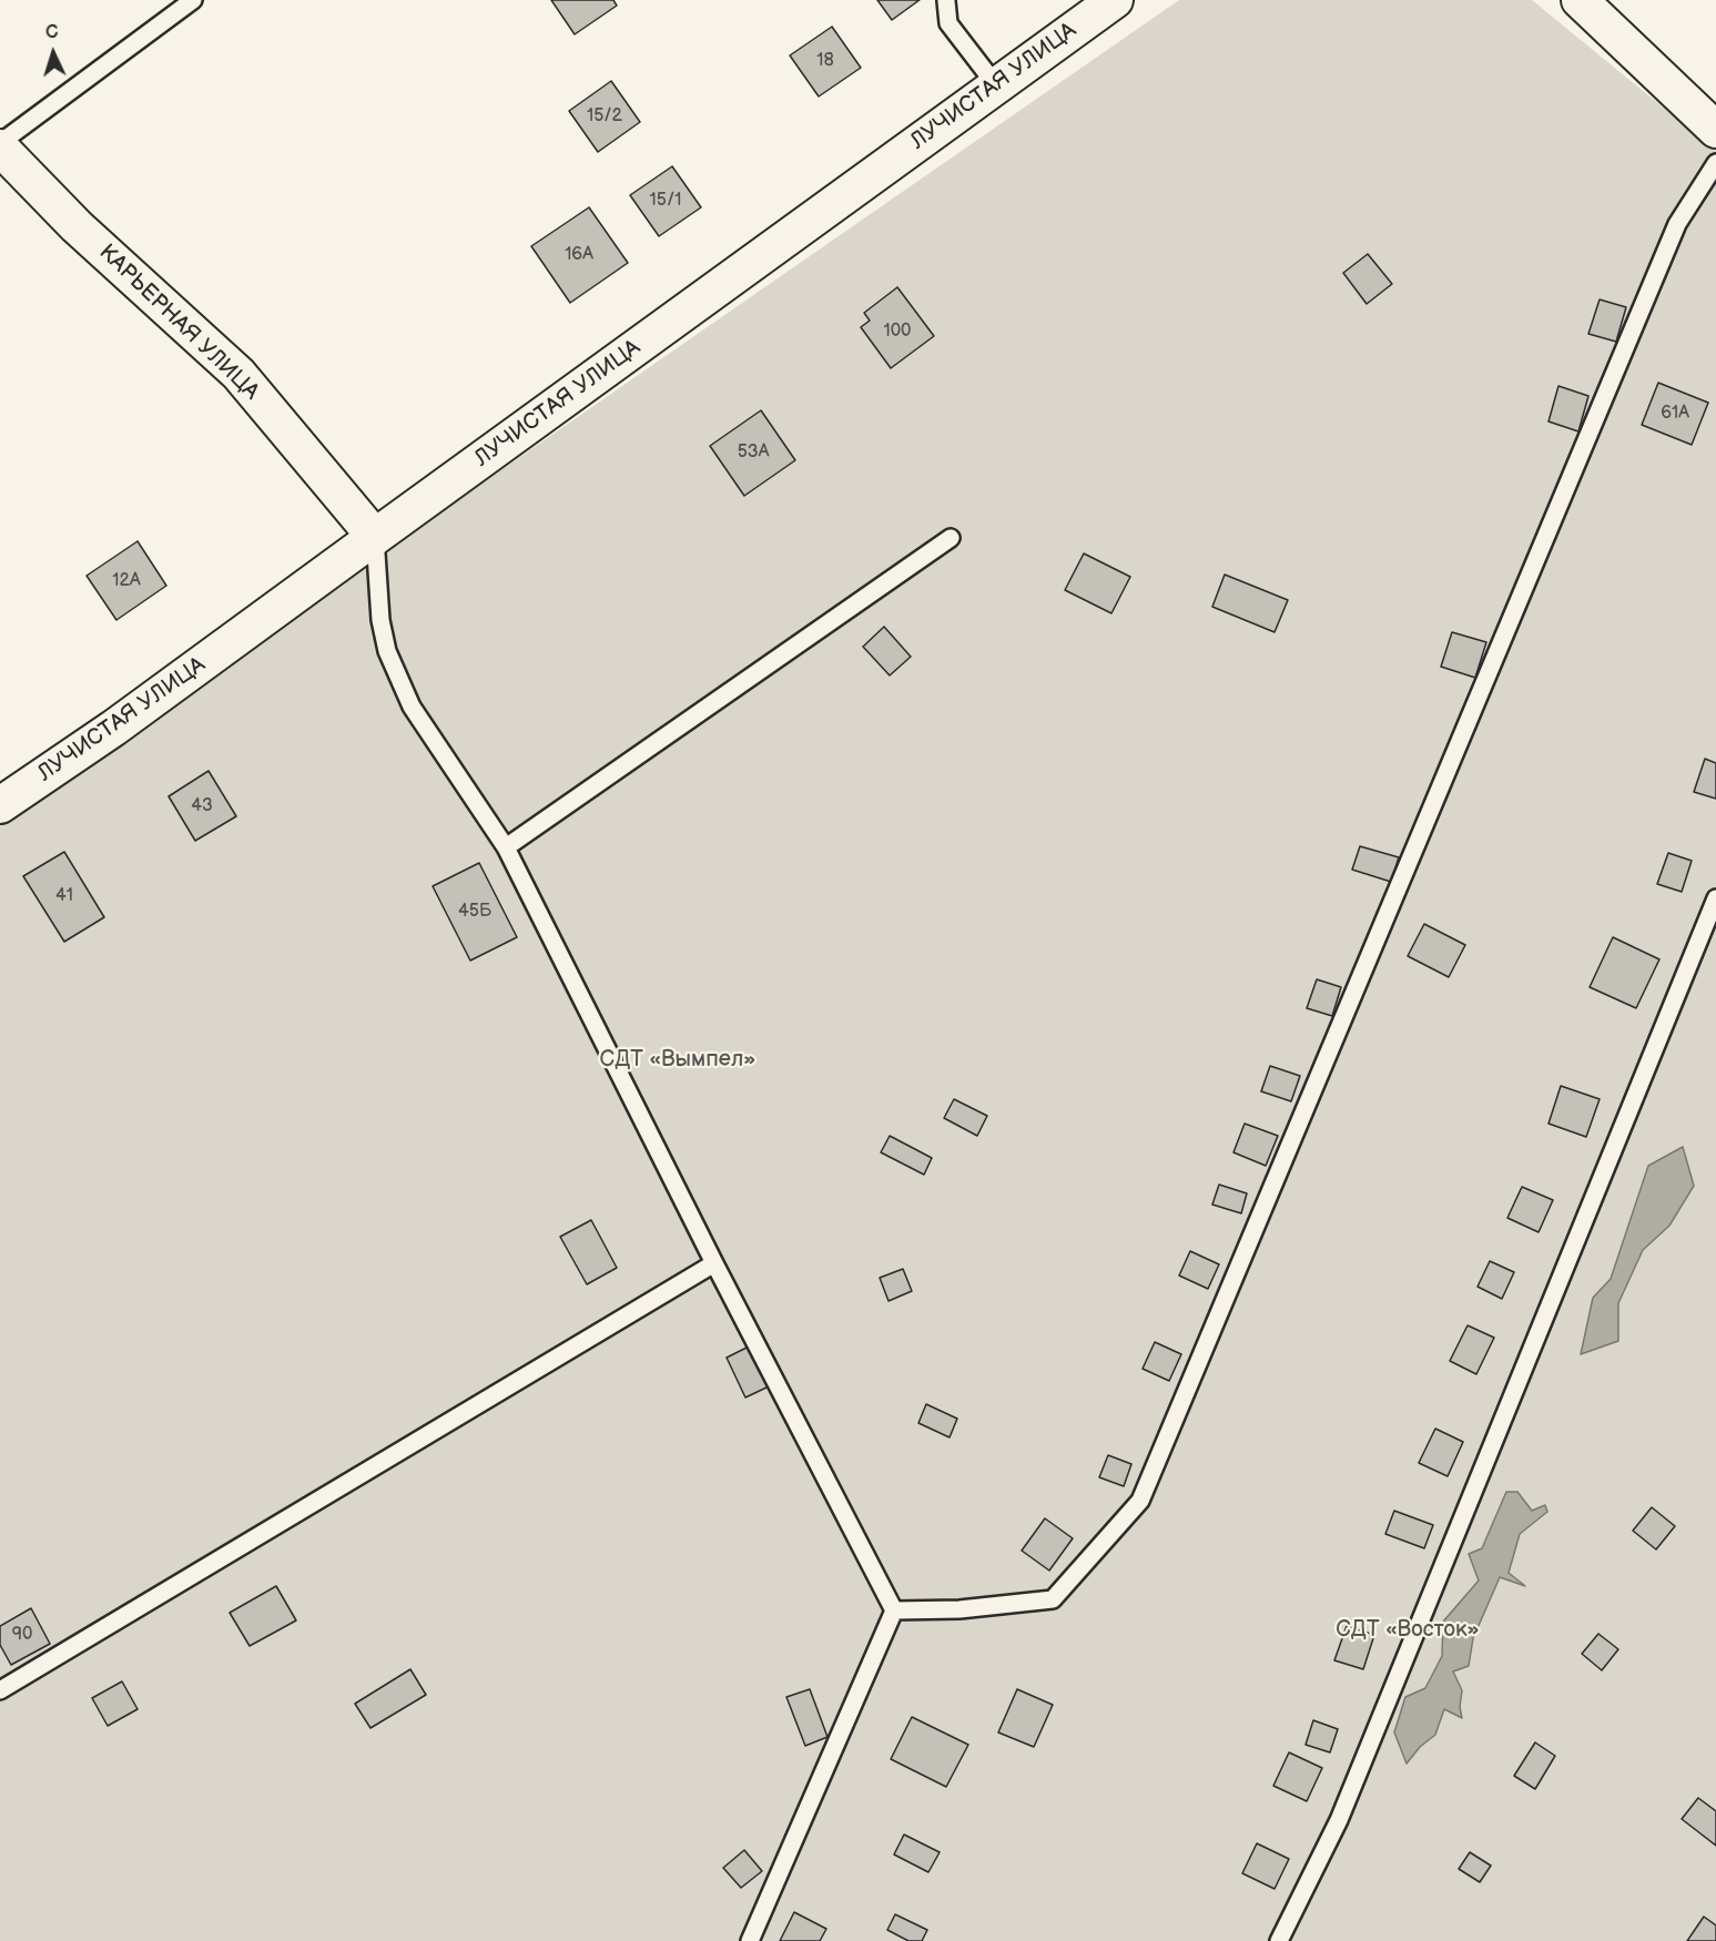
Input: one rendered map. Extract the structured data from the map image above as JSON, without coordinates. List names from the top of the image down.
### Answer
{
  "streets": {
    "street": ["ЛУЧИСТАЯ УЛИЦА", "КАРЬЕРНАЯ УЛИЦА"]
  },
  "crossings": [
    ["ЛУЧИСТАЯ УЛИЦА", "КАРЬЕРНАЯ УЛИЦА"]
  ],
  "parks": ["СДТ «Вымпел»", "СДТ «Восток»"],
  "house_numbers": [
    "18",
    "15/2",
    "15/1",
    "16А",
    "100",
    "61А",
    "53А",
    "12А",
    "43",
    "41",
    "45Б",
    "90"
  ],
  "north": "top"
}
